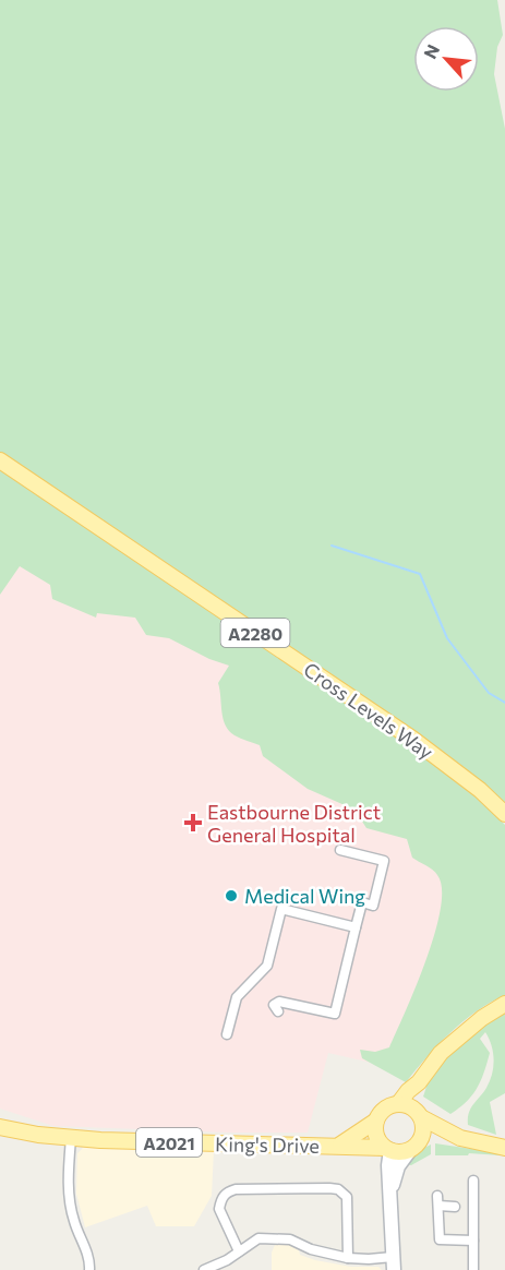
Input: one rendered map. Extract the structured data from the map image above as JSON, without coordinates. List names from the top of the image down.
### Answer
{
  "streets": {
    "main road": [
      "A2280",
      "Cross Levels Way",
      "A2021",
      "King's Drive"
    ]
  },
  "crossings": [
    ["A2021", "King's Drive"]
  ],
  "places": {
    "health": ["Eastbourne District General Hospital"],
    "other": ["Medical Wing"]
  },
  "north": "top left"
}
